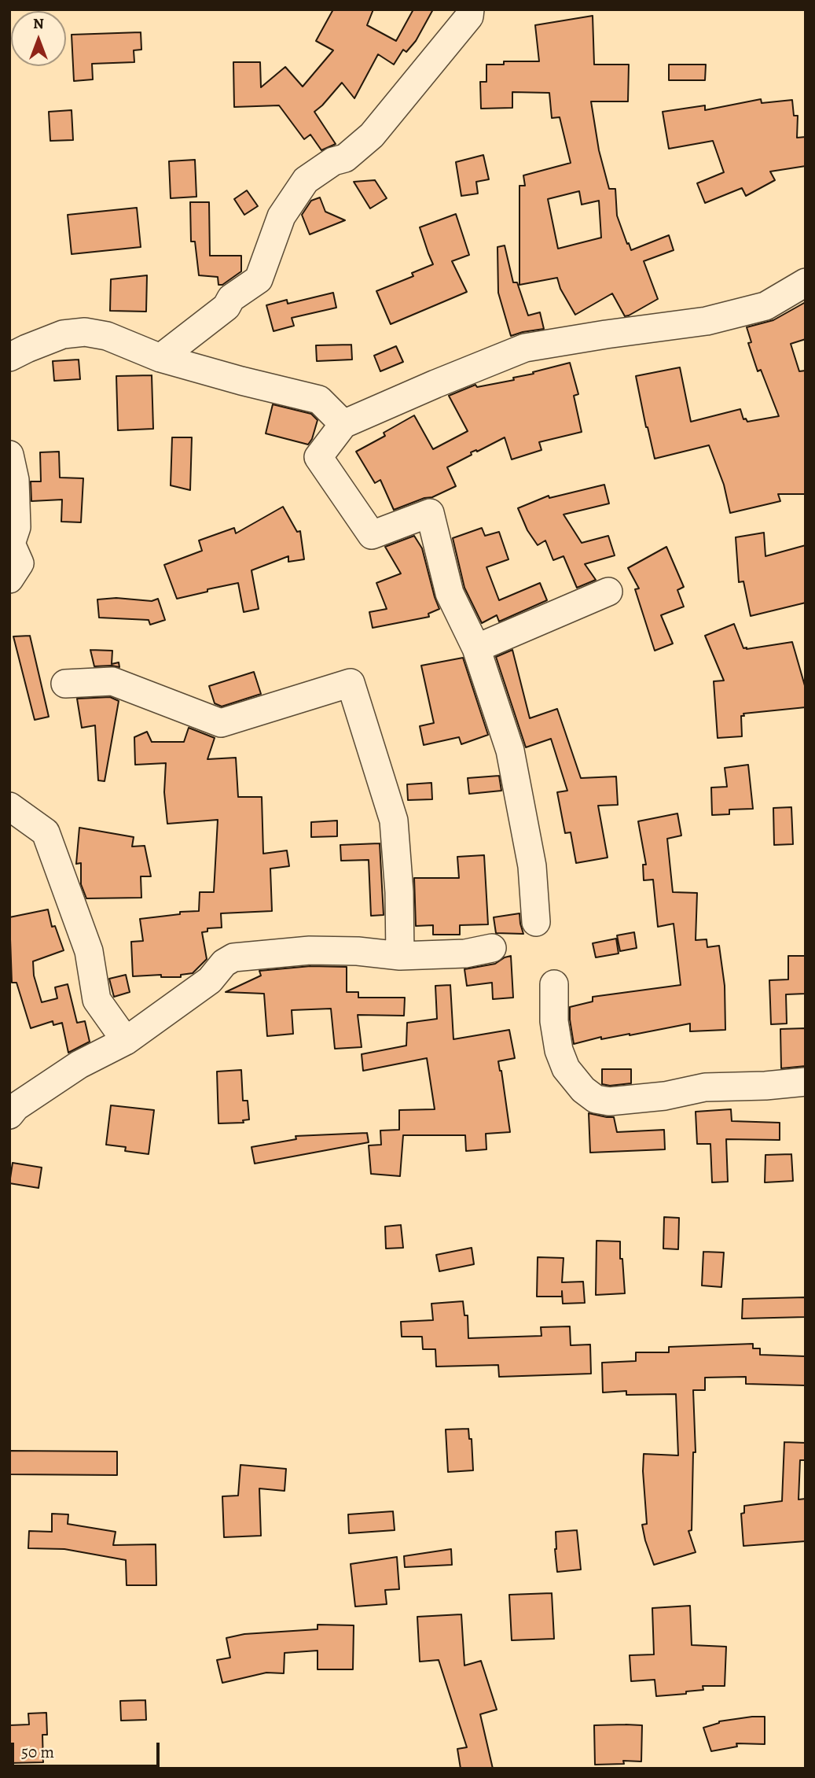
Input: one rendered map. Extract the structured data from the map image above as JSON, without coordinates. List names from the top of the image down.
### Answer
{
  "scale_bar": "50 m",
  "north": "top"
}
